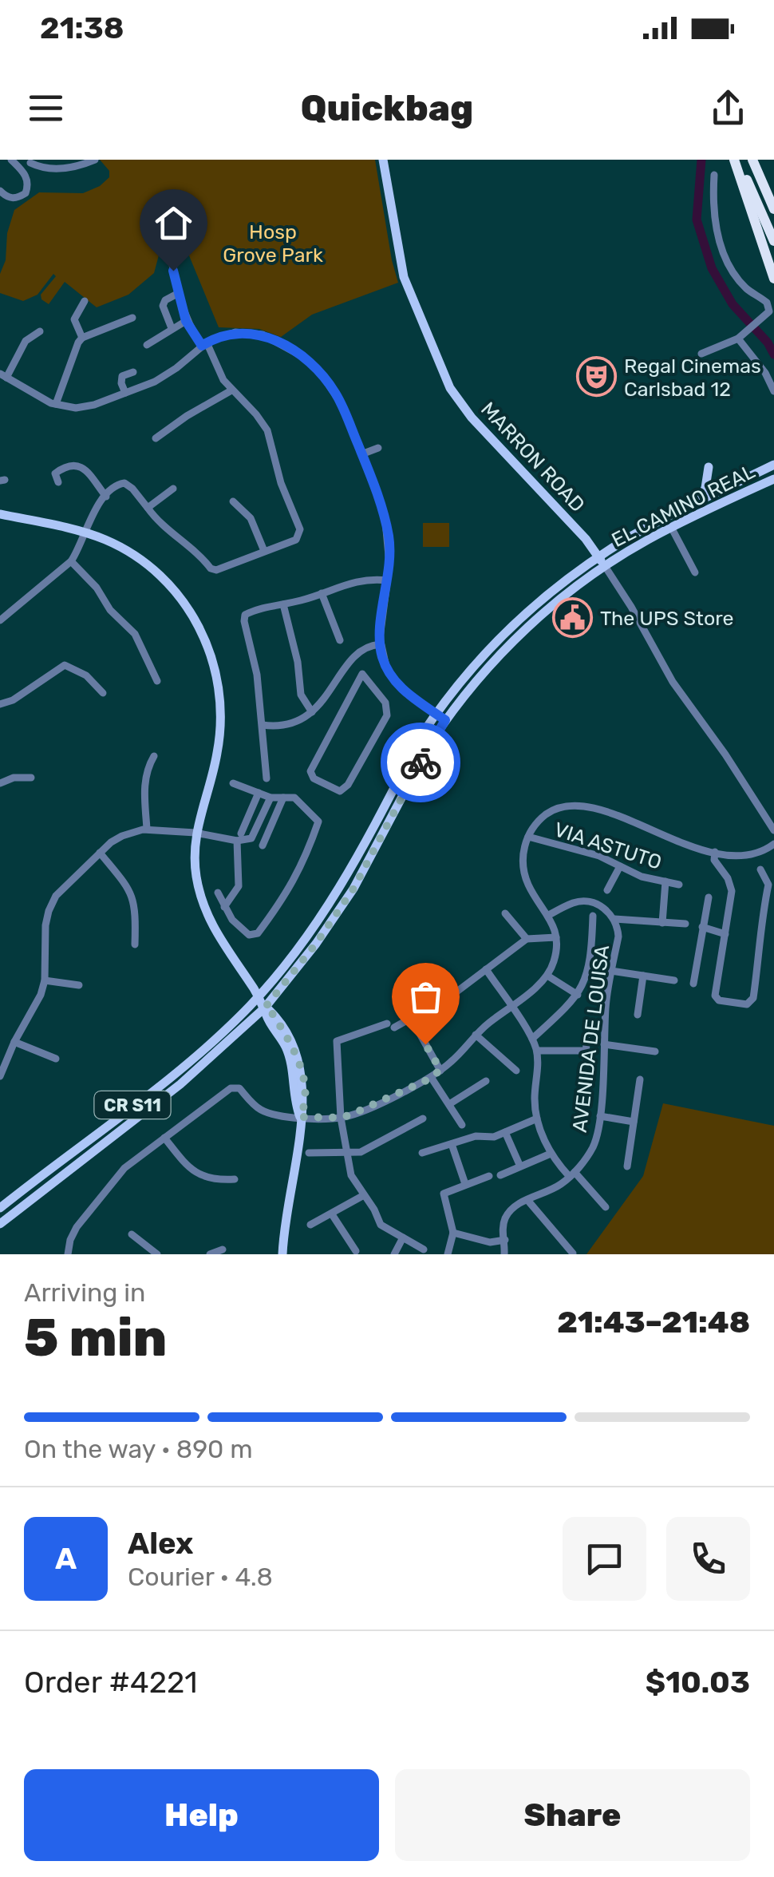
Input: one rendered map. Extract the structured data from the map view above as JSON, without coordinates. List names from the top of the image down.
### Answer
{
  "streets": {
    "main road": ["MARRON ROAD", "EL CAMINO REAL", "CR S11"],
    "street": ["VIA ASTUTO", "AVENIDA DE LOUISA"]
  },
  "crossings": [
    ["MARRON ROAD", "EL CAMINO REAL"]
  ],
  "parks": ["Hosp Grove Park"],
  "places": {
    "theatre": ["Regal Cinemas Carlsbad 12"],
    "public building": ["The UPS Store"]
  },
  "page": {
    "status": "21:38",
    "header": "Quickbag",
    "heading": ["5 min", "Arriving in", "21:43–21:48"],
    "panel": [
      "Alex",
      "Courier · 4.8",
      "Order #4221",
      "$10.03"
    ],
    "bar": "On the way · 890 m",
    "round": "A",
    "buttons": ["Help", "Share"]
  }
}
